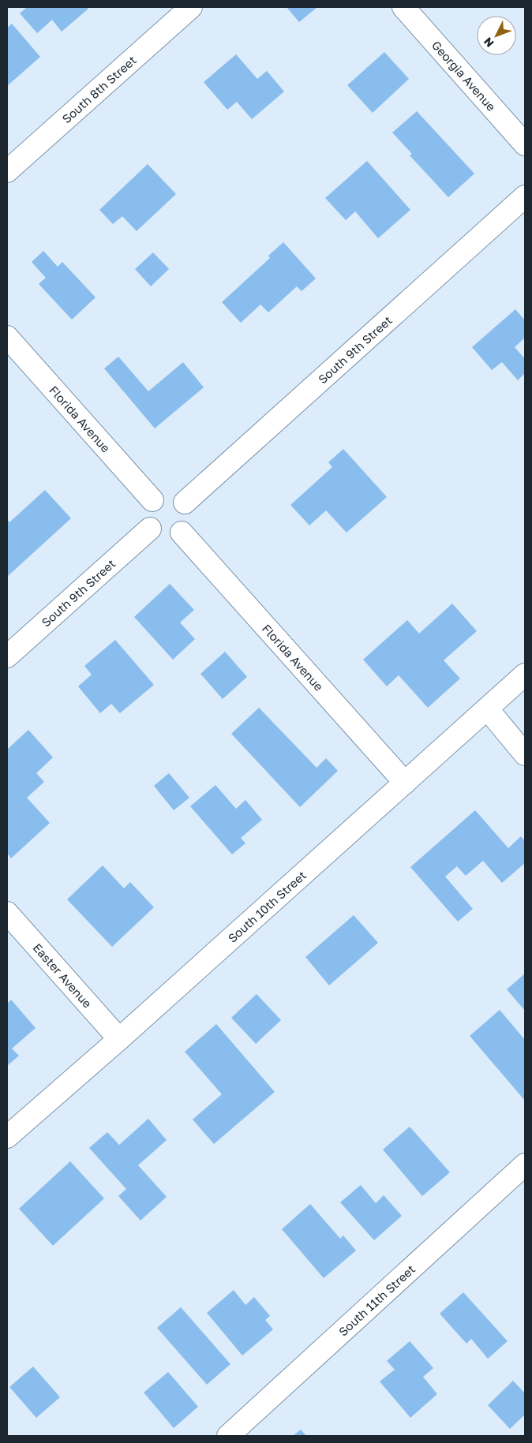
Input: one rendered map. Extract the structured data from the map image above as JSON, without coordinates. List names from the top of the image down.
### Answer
{
  "streets": {
    "street": [
      "Georgia Avenue",
      "South 8th Street",
      "South 9th Street",
      "Florida Avenue",
      "South 10th Street",
      "Easter Avenue",
      "South 11th Street"
    ]
  },
  "crossings": [
    ["South 9th Street", "Florida Avenue"],
    ["Florida Avenue", "South 10th Street"],
    ["South 10th Street", "Easter Avenue"]
  ],
  "north": "bottom left"
}
